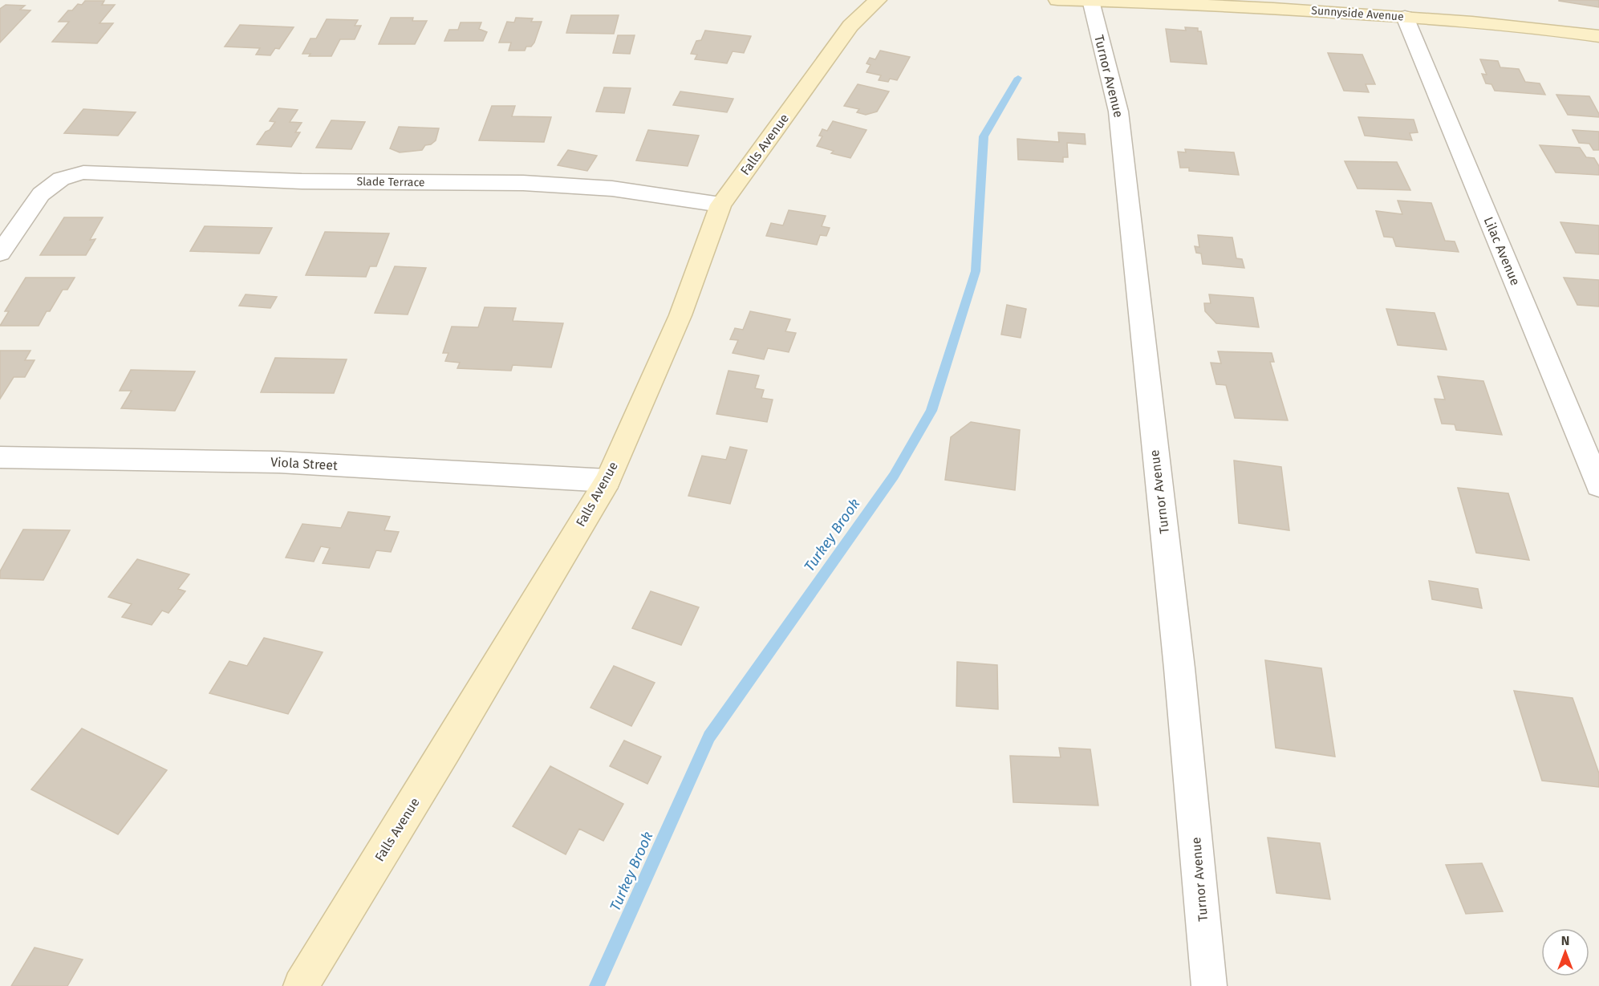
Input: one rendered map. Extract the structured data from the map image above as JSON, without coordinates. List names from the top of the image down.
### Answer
{
  "streets": {
    "main road": ["Sunnyside Avenue", "Falls Avenue"],
    "street": [
      "Turnor Avenue",
      "Slade Terrace",
      "Lilac Avenue",
      "Viola Street"
    ]
  },
  "crossings": [
    ["Sunnyside Avenue", "Turnor Avenue"],
    ["Sunnyside Avenue", "Lilac Avenue"],
    ["Falls Avenue", "Slade Terrace"],
    ["Falls Avenue", "Viola Street"]
  ],
  "water": ["Turkey Brook"],
  "north": "top"
}
